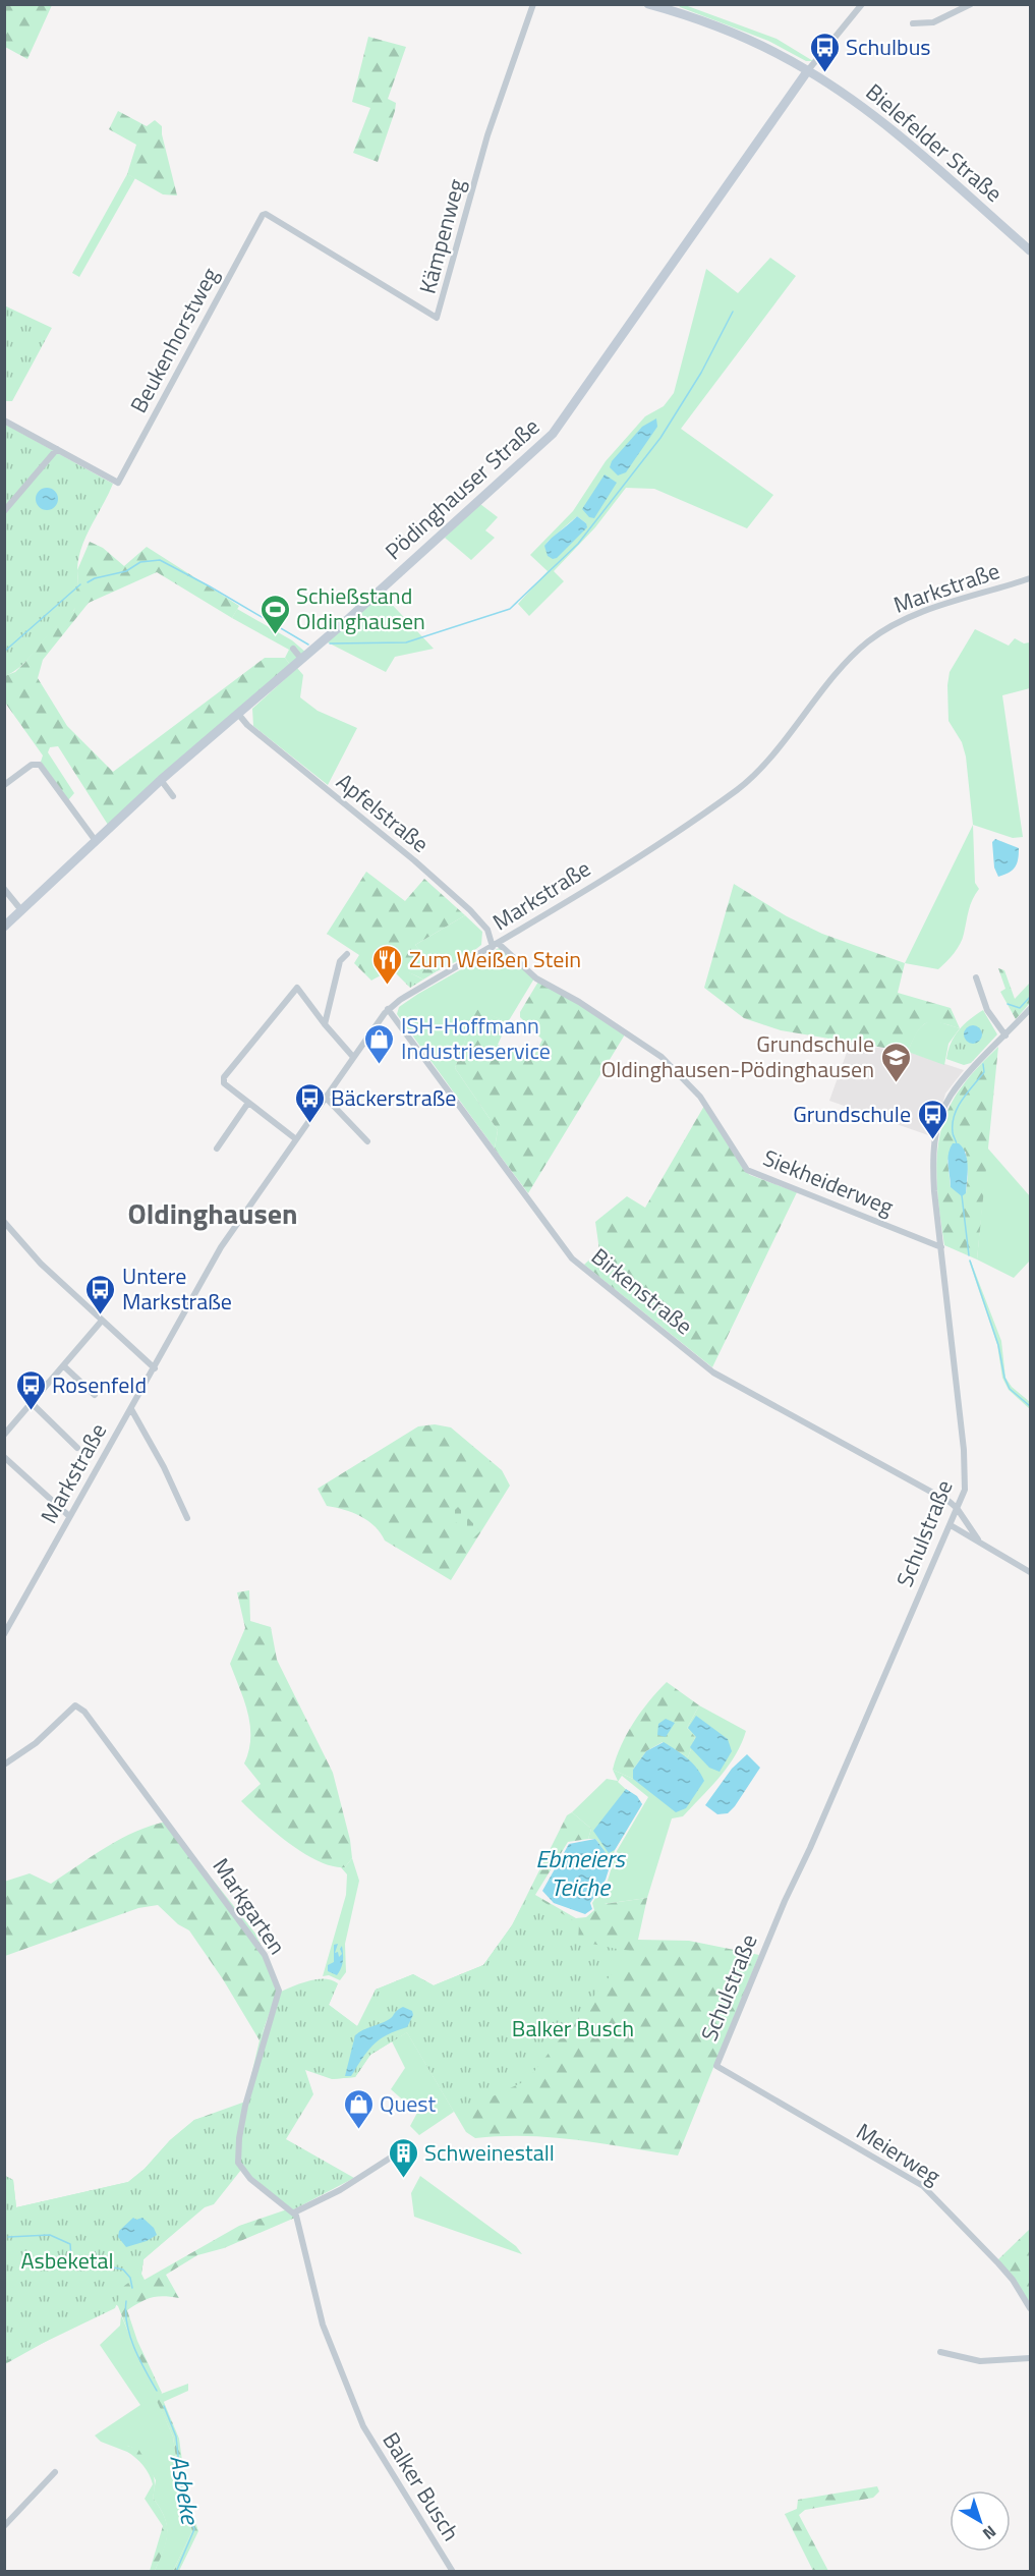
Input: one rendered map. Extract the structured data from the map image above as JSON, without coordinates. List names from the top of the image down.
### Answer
{
  "streets": {
    "street": [
      "Bielefelder Straße",
      "Kämpenweg",
      "Beukenhorstweg",
      "Pödinghauser Straße",
      "Markstraße",
      "Apfelstraße",
      "Siekheiderweg",
      "Birkenstraße",
      "Schulstraße",
      "Markgarten",
      "Meierweg",
      "Balker Busch"
    ]
  },
  "crossings": [
    ["Bielefelder Straße", "Pödinghauser Straße"],
    ["Kämpenweg", "Beukenhorstweg"],
    ["Pödinghauser Straße", "Apfelstraße"],
    ["Markstraße", "Apfelstraße"],
    ["Markstraße", "Siekheiderweg"],
    ["Markstraße", "Birkenstraße"],
    ["Apfelstraße", "Siekheiderweg"],
    ["Siekheiderweg", "Schulstraße"],
    ["Birkenstraße", "Schulstraße"],
    ["Schulstraße", "Meierweg"],
    ["Markgarten", "Balker Busch"]
  ],
  "districts": ["Oldinghausen"],
  "water": ["Ebmeiers Teiche", "Asbeke"],
  "parks": ["Balker Busch", "Asbeketal"],
  "places": {
    "bus stop": [
      "Schulbus",
      "Bäckerstraße",
      "Grundschule",
      "Untere Markstraße",
      "Rosenfeld"
    ],
    "sports": ["Schießstand Oldinghausen"],
    "restaurant": ["Zum Weißen Stein"],
    "shop": ["ISH-Hoffmann Industrieservice", "Quest"],
    "school or university": ["Grundschule Oldinghausen-Pödinghausen"],
    "building": ["Schweinestall"]
  },
  "north": "bottom right"
}
